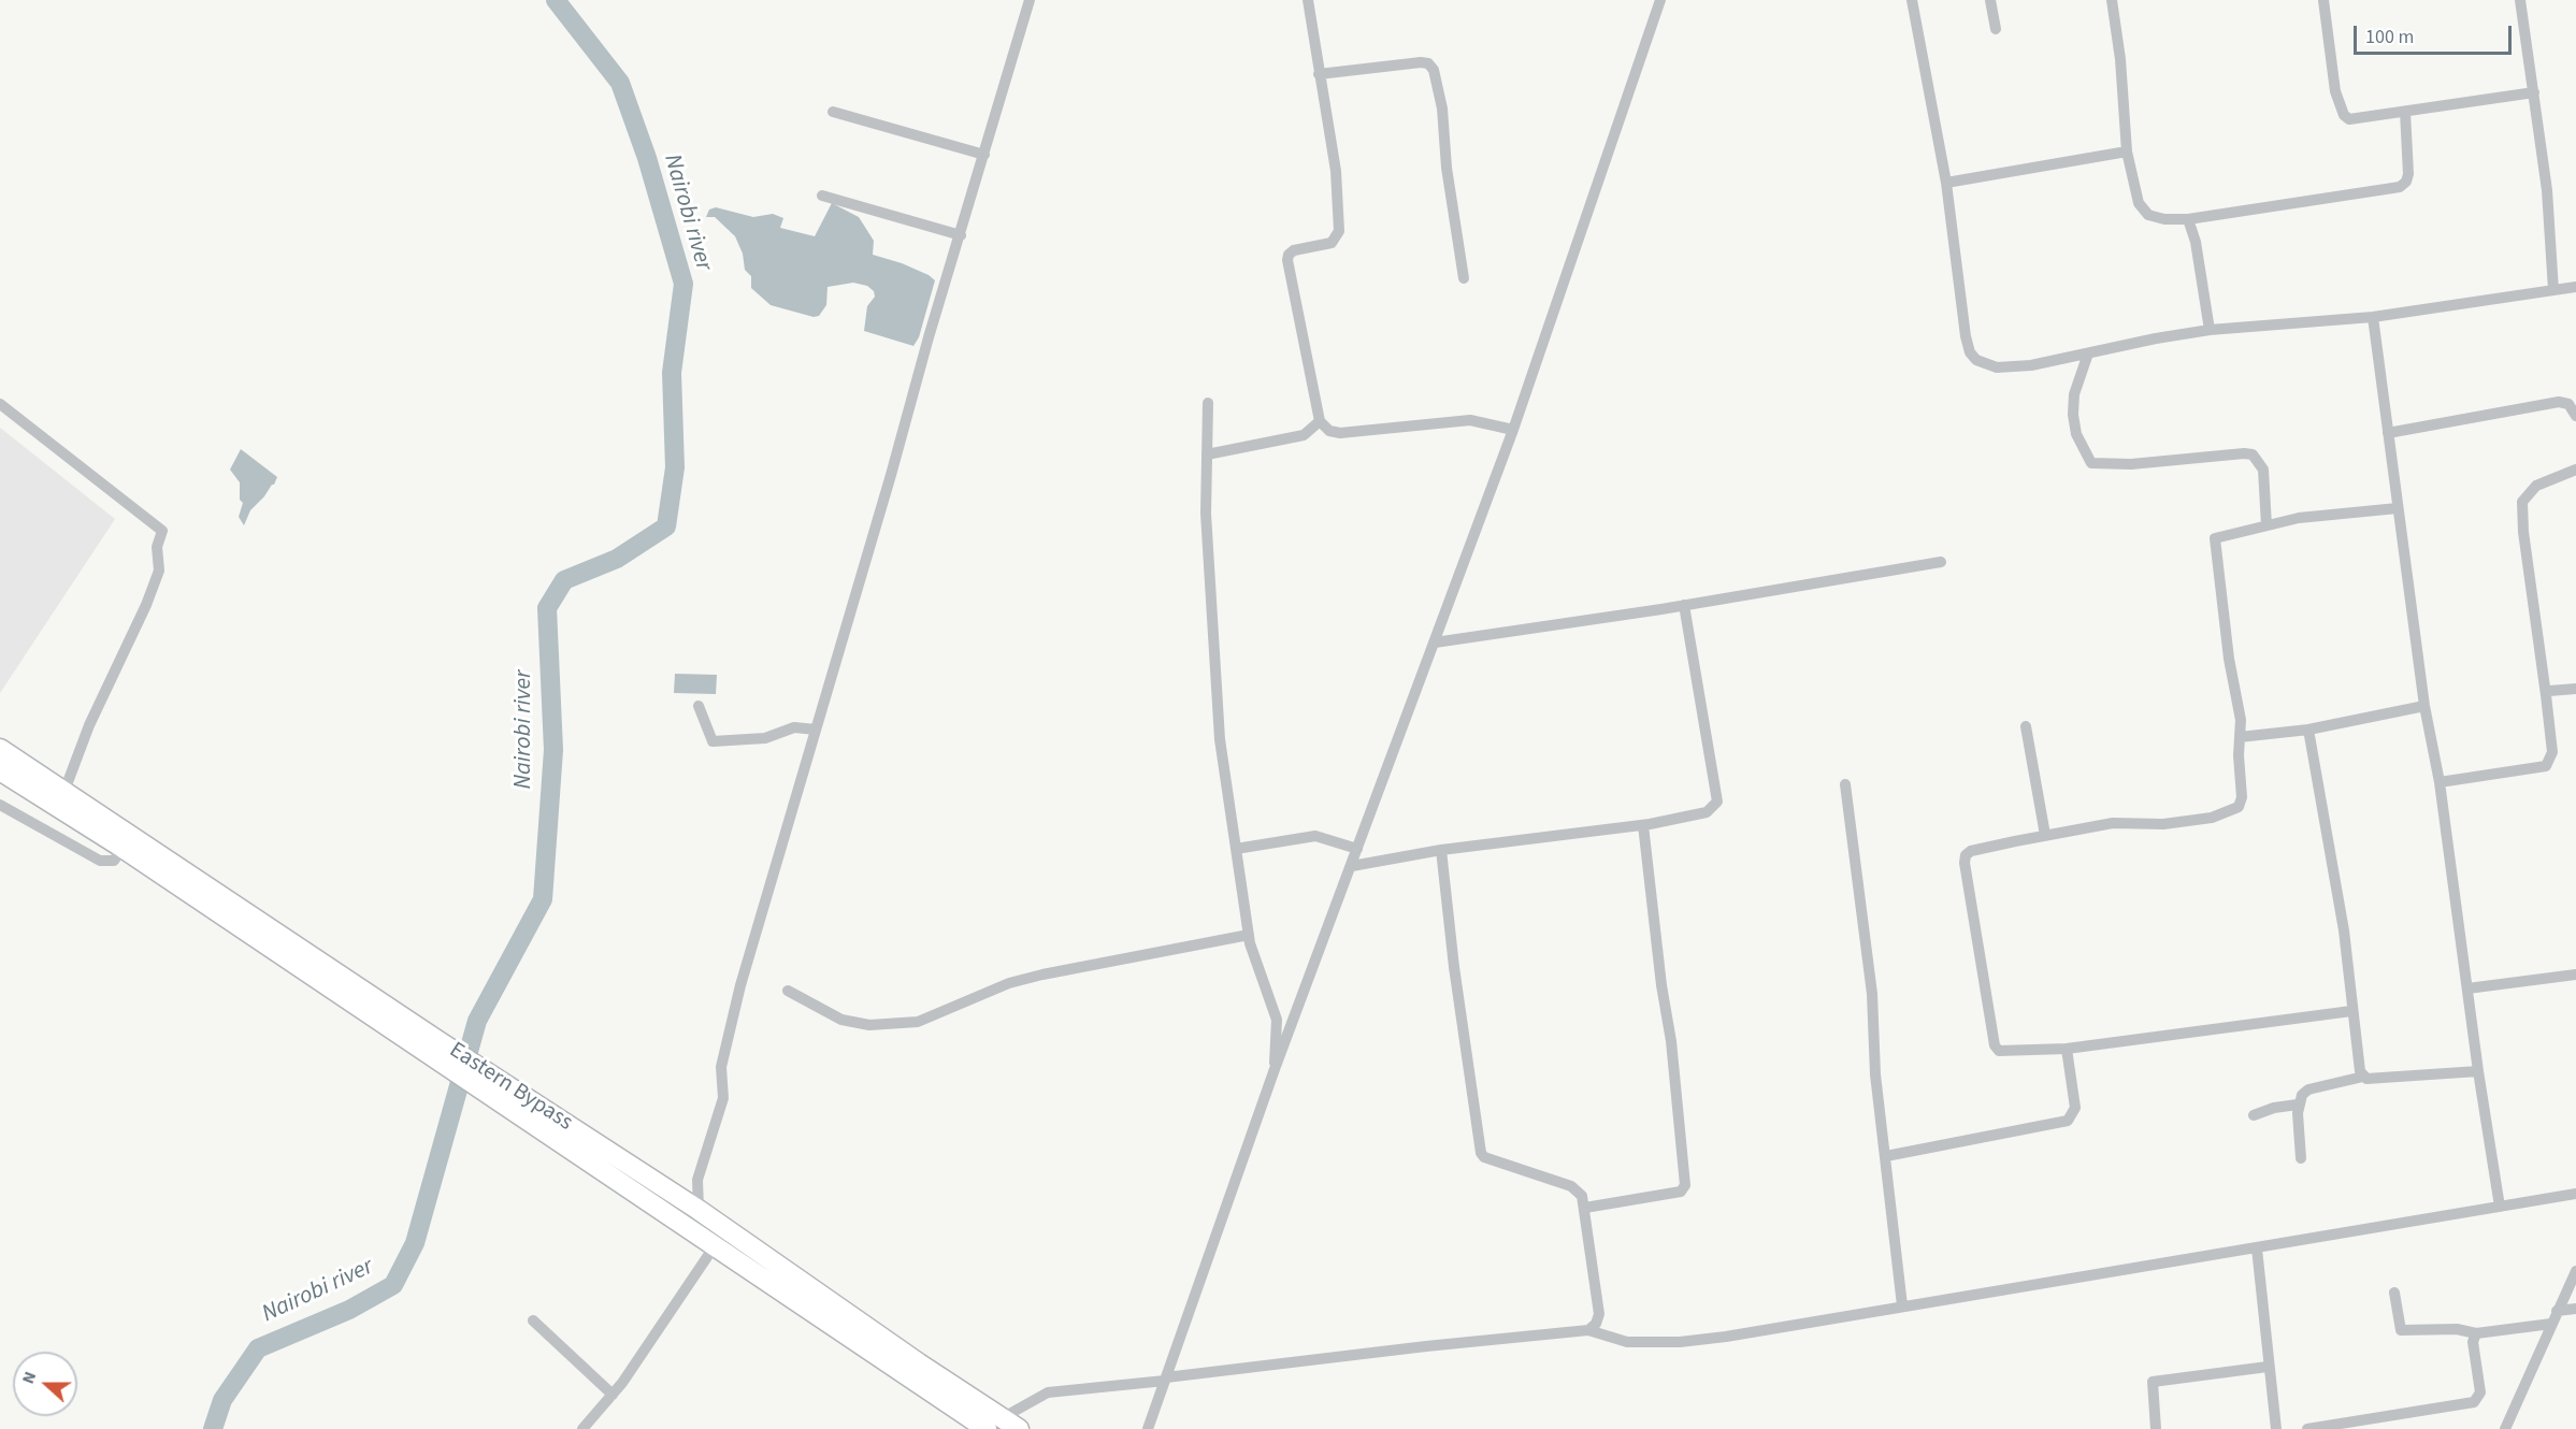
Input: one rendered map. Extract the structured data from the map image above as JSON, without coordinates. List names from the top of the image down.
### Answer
{
  "streets": {
    "main road": ["Eastern Bypass"]
  },
  "water": ["Nairobi river"],
  "scale_bar": "100 m",
  "north": "left"
}
